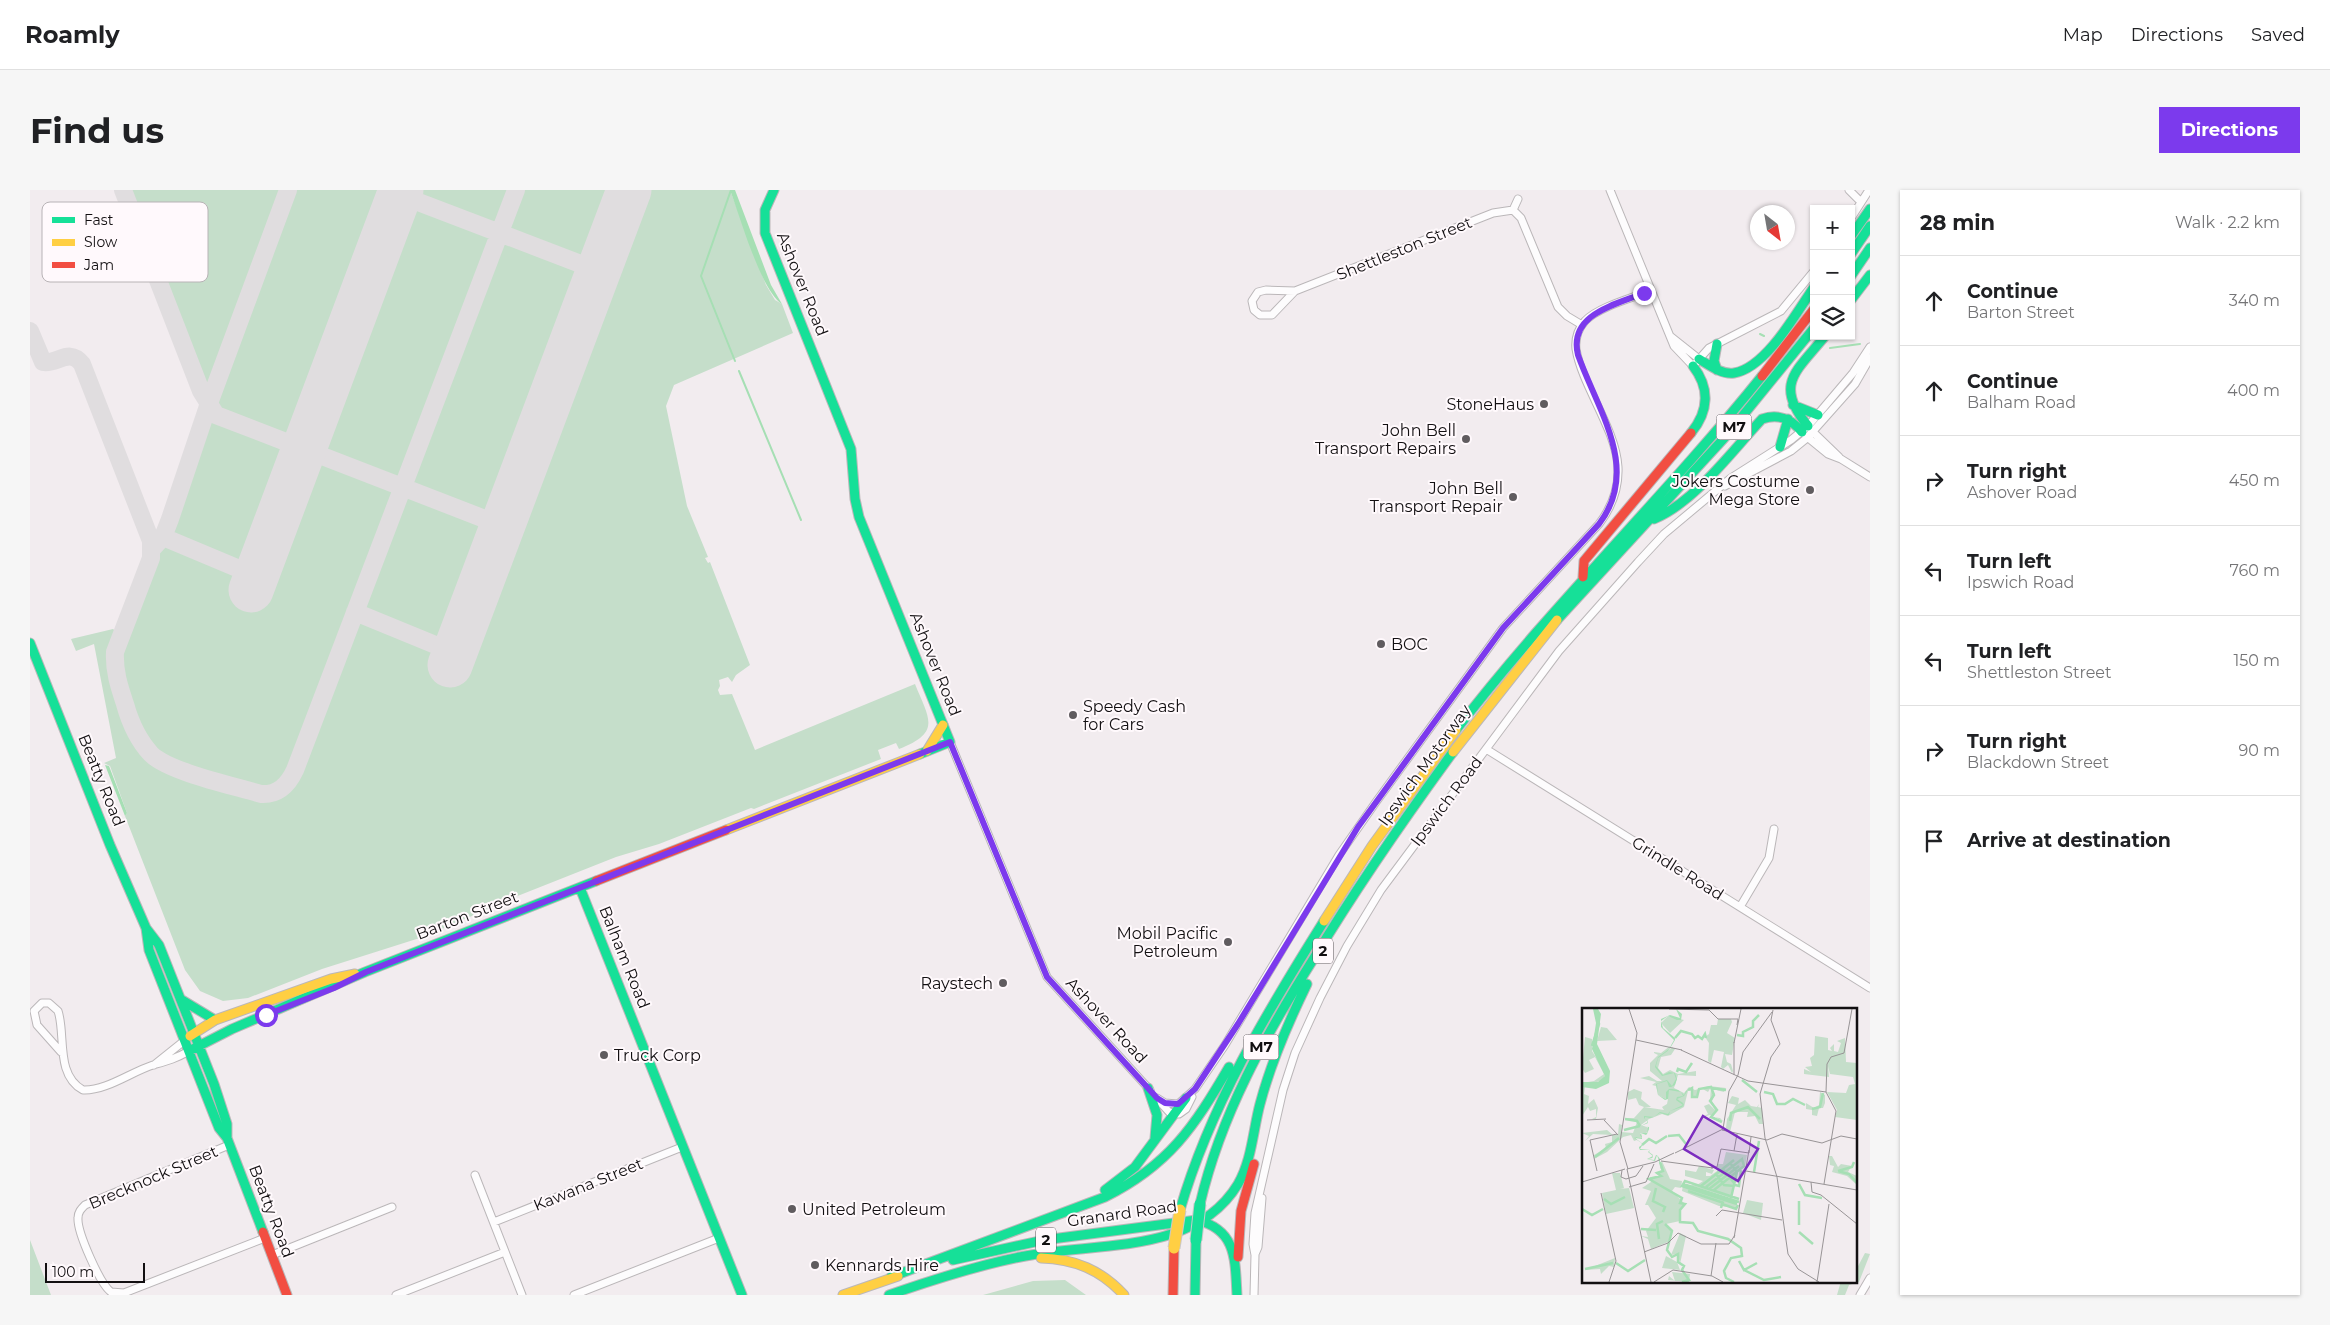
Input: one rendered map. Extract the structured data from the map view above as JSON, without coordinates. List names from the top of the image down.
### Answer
{
  "streets": {
    "main road": [
      "Ashover Road",
      "M7",
      "Ipswich Motorway",
      "Beatty Road",
      "Barton Street",
      "2",
      "Balham Road",
      "Granard Road"
    ],
    "street": [
      "Shettleston Street",
      "Ipswich Road",
      "Grindle Road",
      "Brecknock Street",
      "Kawana Street"
    ]
  },
  "crossings": [
    ["Ipswich Motorway", "Granard Road"],
    ["Beatty Road", "Barton Street"],
    ["Beatty Road", "Brecknock Street"],
    ["Ipswich Road", "Grindle Road"],
    ["Barton Street", "Balham Road"],
    ["Balham Road", "Kawana Street"]
  ],
  "places": [
    "StoneHaus",
    "John Bell Transport Repairs",
    "Jokers Costume Mega Store",
    "John Bell Transport Repair",
    "BOC",
    "Speedy Cash for Cars",
    "Mobil Pacific Petroleum",
    "Raystech",
    "Truck Corp",
    "United Petroleum",
    "Kennards Hire"
  ],
  "legend": ["Fast", "Slow", "Jam"],
  "scale_bar": "100 m",
  "north": "bottom right",
  "page": {
    "header": "Roamly",
    "nav": ["Map", "Directions", "Saved"],
    "buttons": "Directions",
    "title": "Find us",
    "heading": ["28 min", "Walk · 2.2 km"],
    "map_buttons": ["+", "−"],
    "list": [
      ["Continue", "Barton Street", "340 m"],
      ["Continue", "Balham Road", "400 m"],
      ["Turn right", "Ashover Road", "450 m"],
      ["Turn left", "Ipswich Road", "760 m"],
      ["Turn left", "Shettleston Street", "150 m"],
      ["Turn right", "Blackdown Street", "90 m"],
      "Arrive at destination"
    ],
    "scale": "100 m"
  }
}
